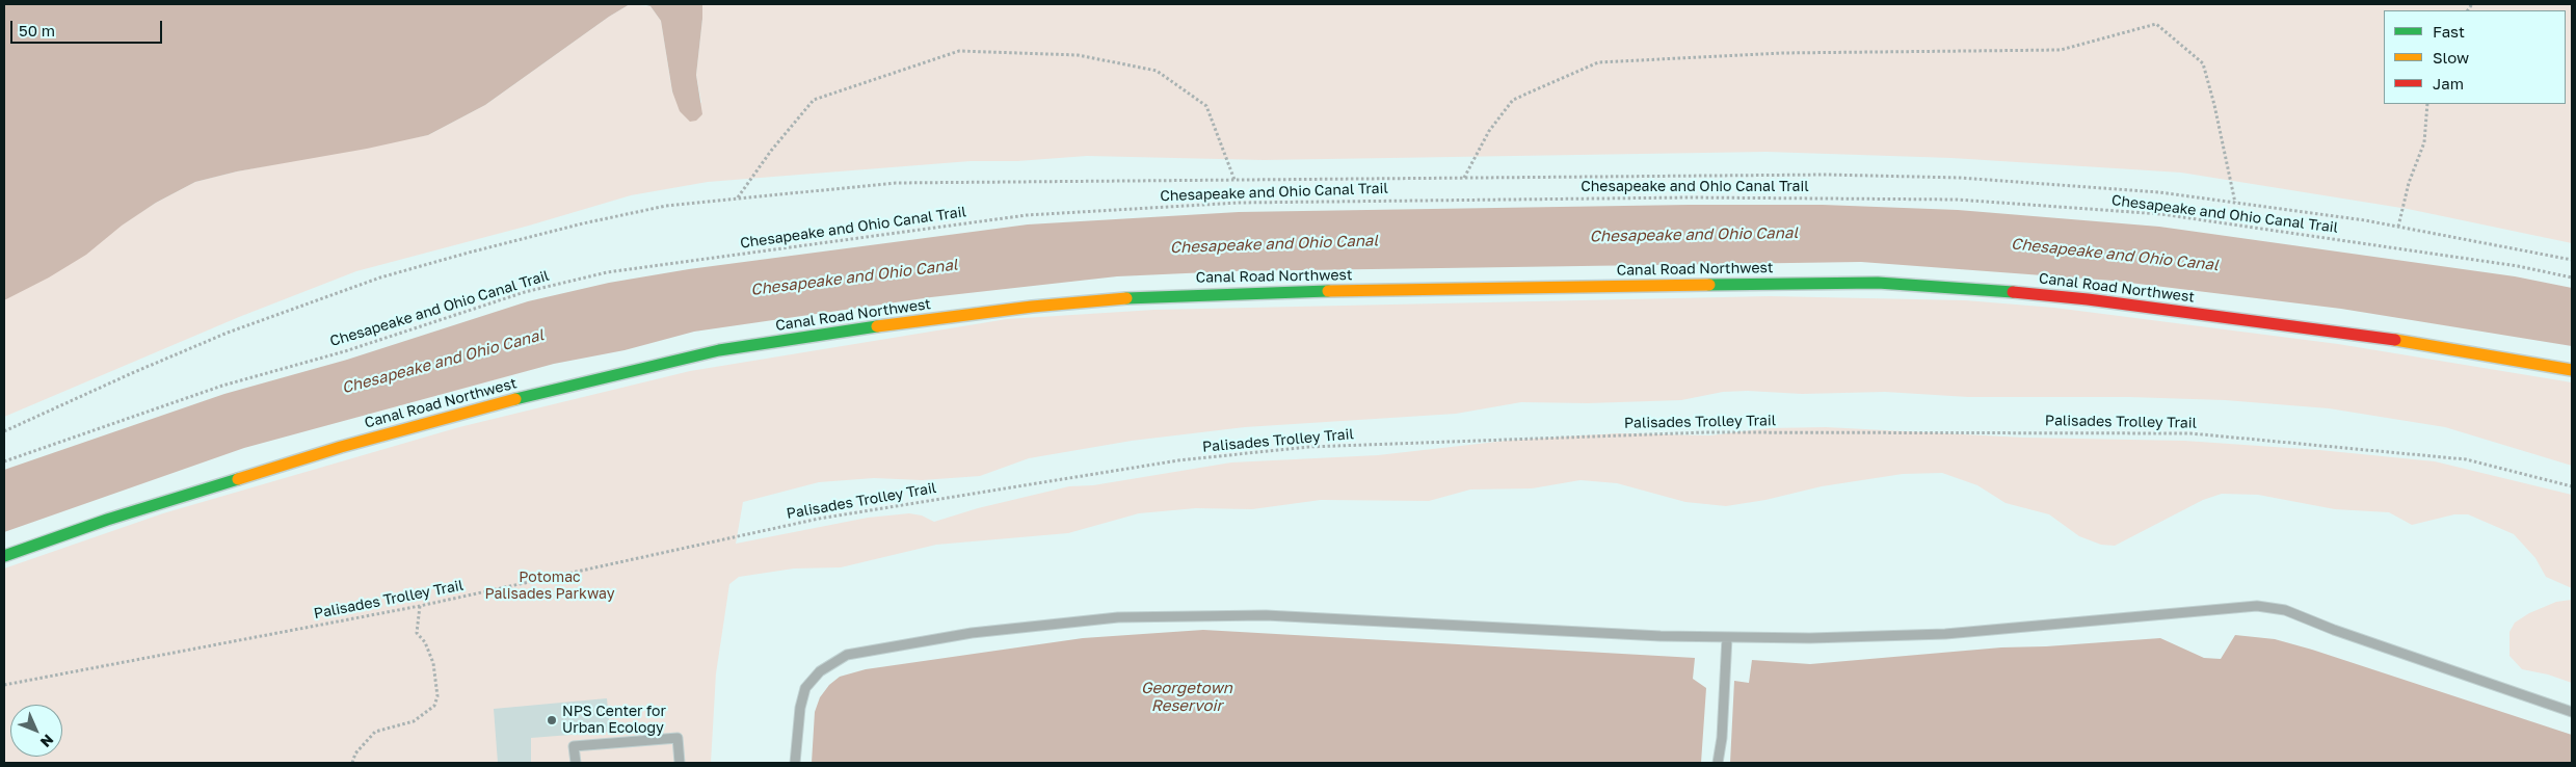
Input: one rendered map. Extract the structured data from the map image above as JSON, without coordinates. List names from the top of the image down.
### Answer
{
  "streets": {
    "highway": ["Canal Road Northwest"],
    "path": ["Chesapeake and Ohio Canal Trail", "Palisades Trolley Trail"]
  },
  "water": ["Chesapeake and Ohio Canal", "Georgetown Reservoir"],
  "parks": ["Potomac Palisades Parkway"],
  "places": ["NPS Center for Urban Ecology"],
  "legend": ["Fast", "Slow", "Jam"],
  "scale_bar": "50 m",
  "north": "bottom right"
}
